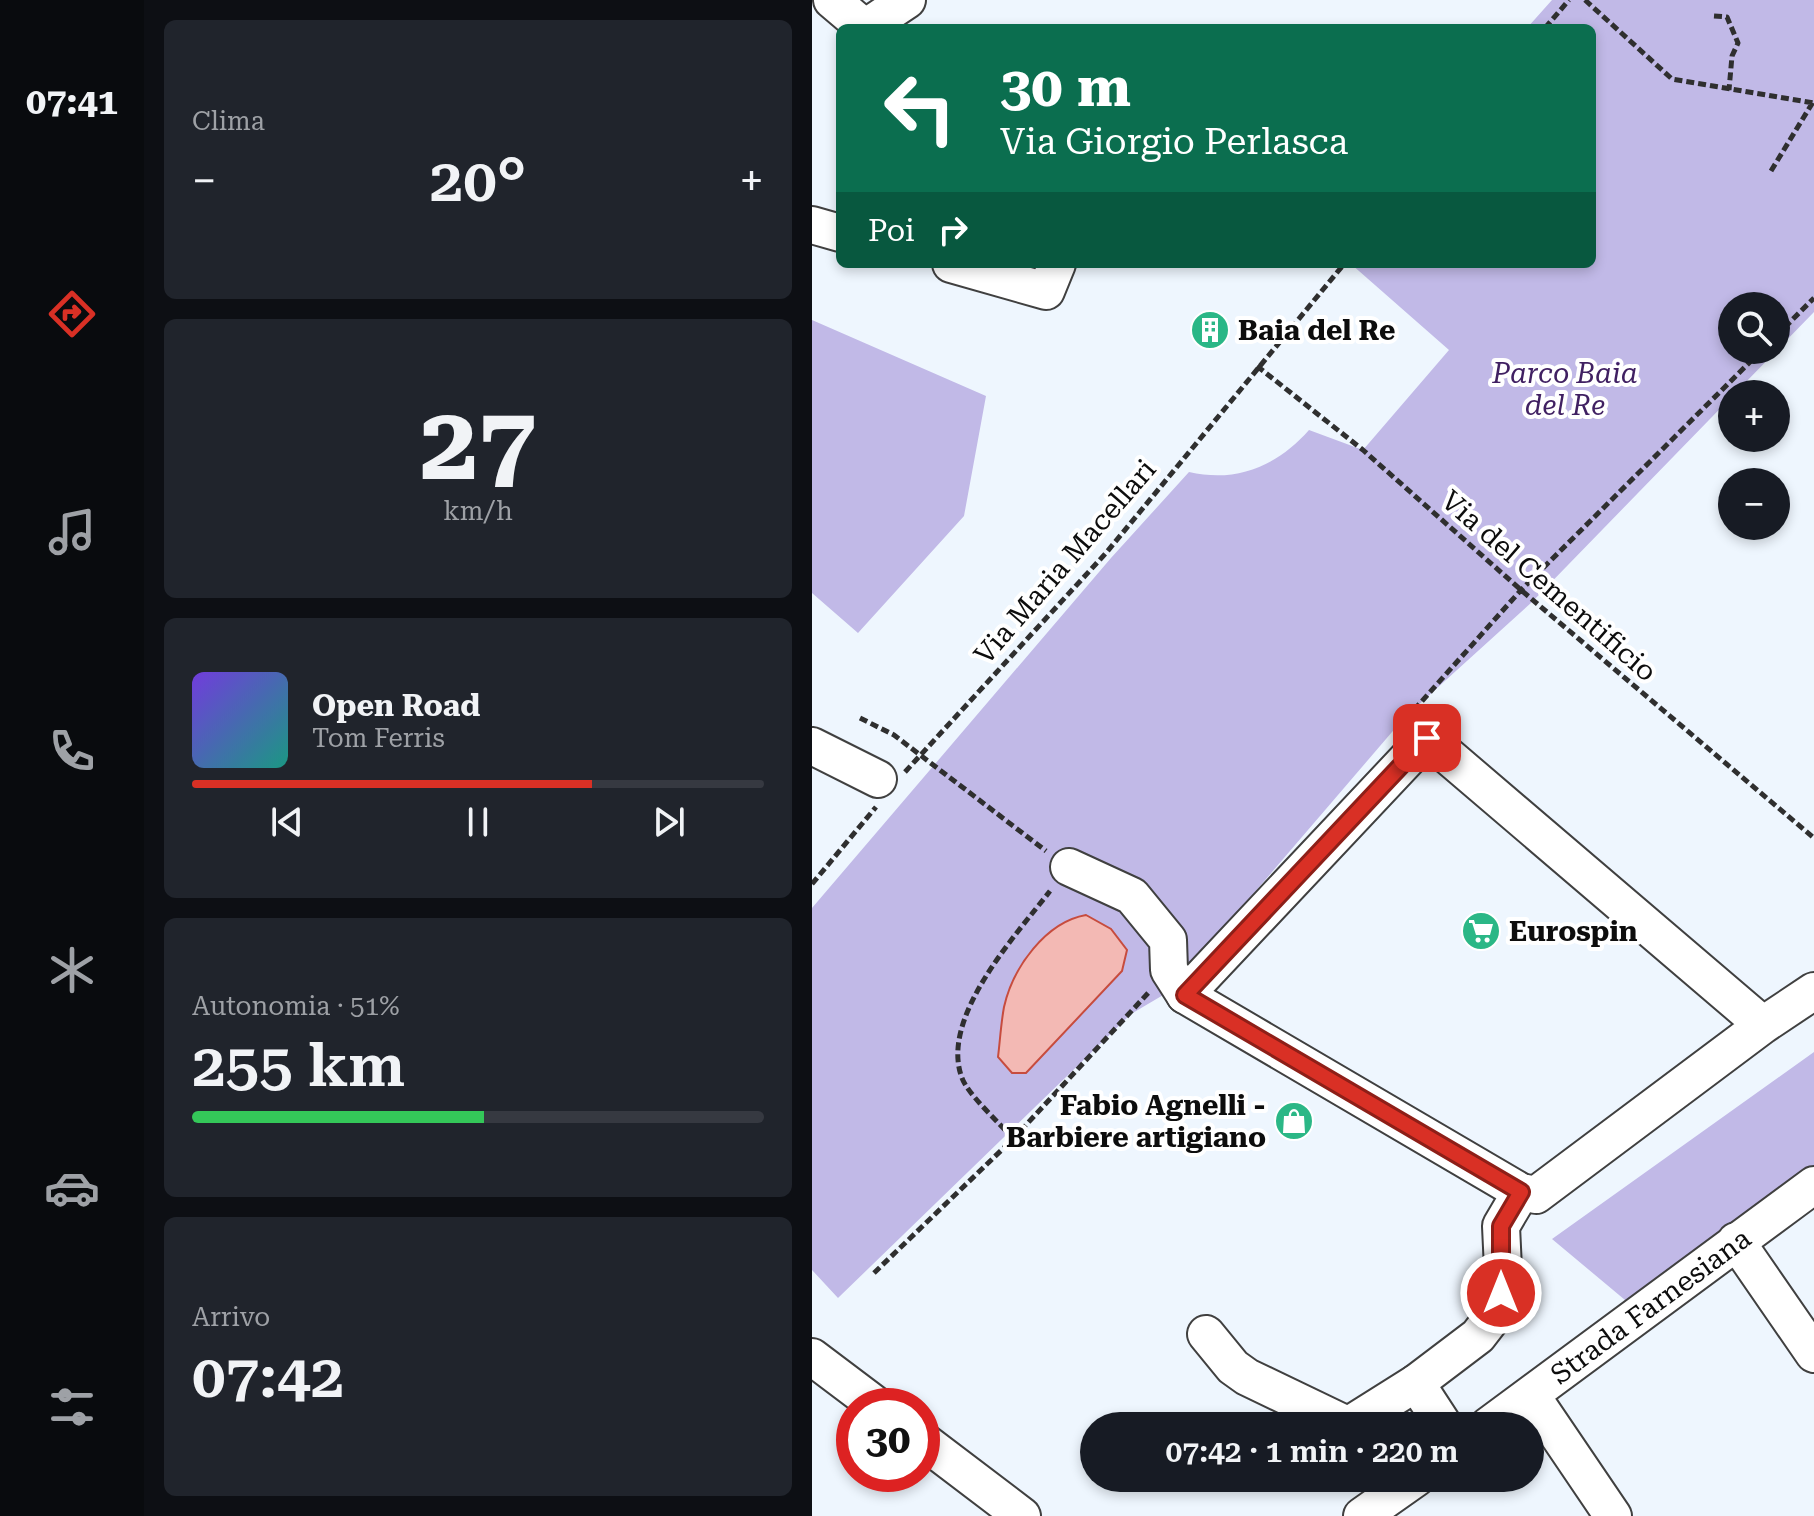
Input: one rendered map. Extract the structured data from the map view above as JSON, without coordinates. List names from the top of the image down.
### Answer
{
  "streets": {
    "street": ["Strada Farnesiana"],
    "path": ["Via Maria Macellari", "Via del Cementificio"]
  },
  "crossings": [
    ["Via Maria Macellari", "Via del Cementificio"]
  ],
  "parks": ["Parco Baia del Re"],
  "places": {
    "building": ["Baia del Re"],
    "supermarket": ["Eurospin"],
    "shop": ["Fabio Agnelli - Barbiere artigiano"]
  },
  "page": {
    "tabs": "07:41",
    "tile": [
      "Clima",
      ["27", "km/h"],
      ["Autonomia · 51%", "255 km"],
      ["Arrivo", "07:42"]
    ],
    "turn": ["30 m", "Via Giorgio Perlasca"],
    "heat": ["−", "20°", "+"],
    "then": "Poi",
    "map_buttons": ["+", "−"],
    "song": ["Open Road", "Tom Ferris"],
    "limit": "30",
    "trip": "07:42 · 1 min · 220 m"
  }
}
